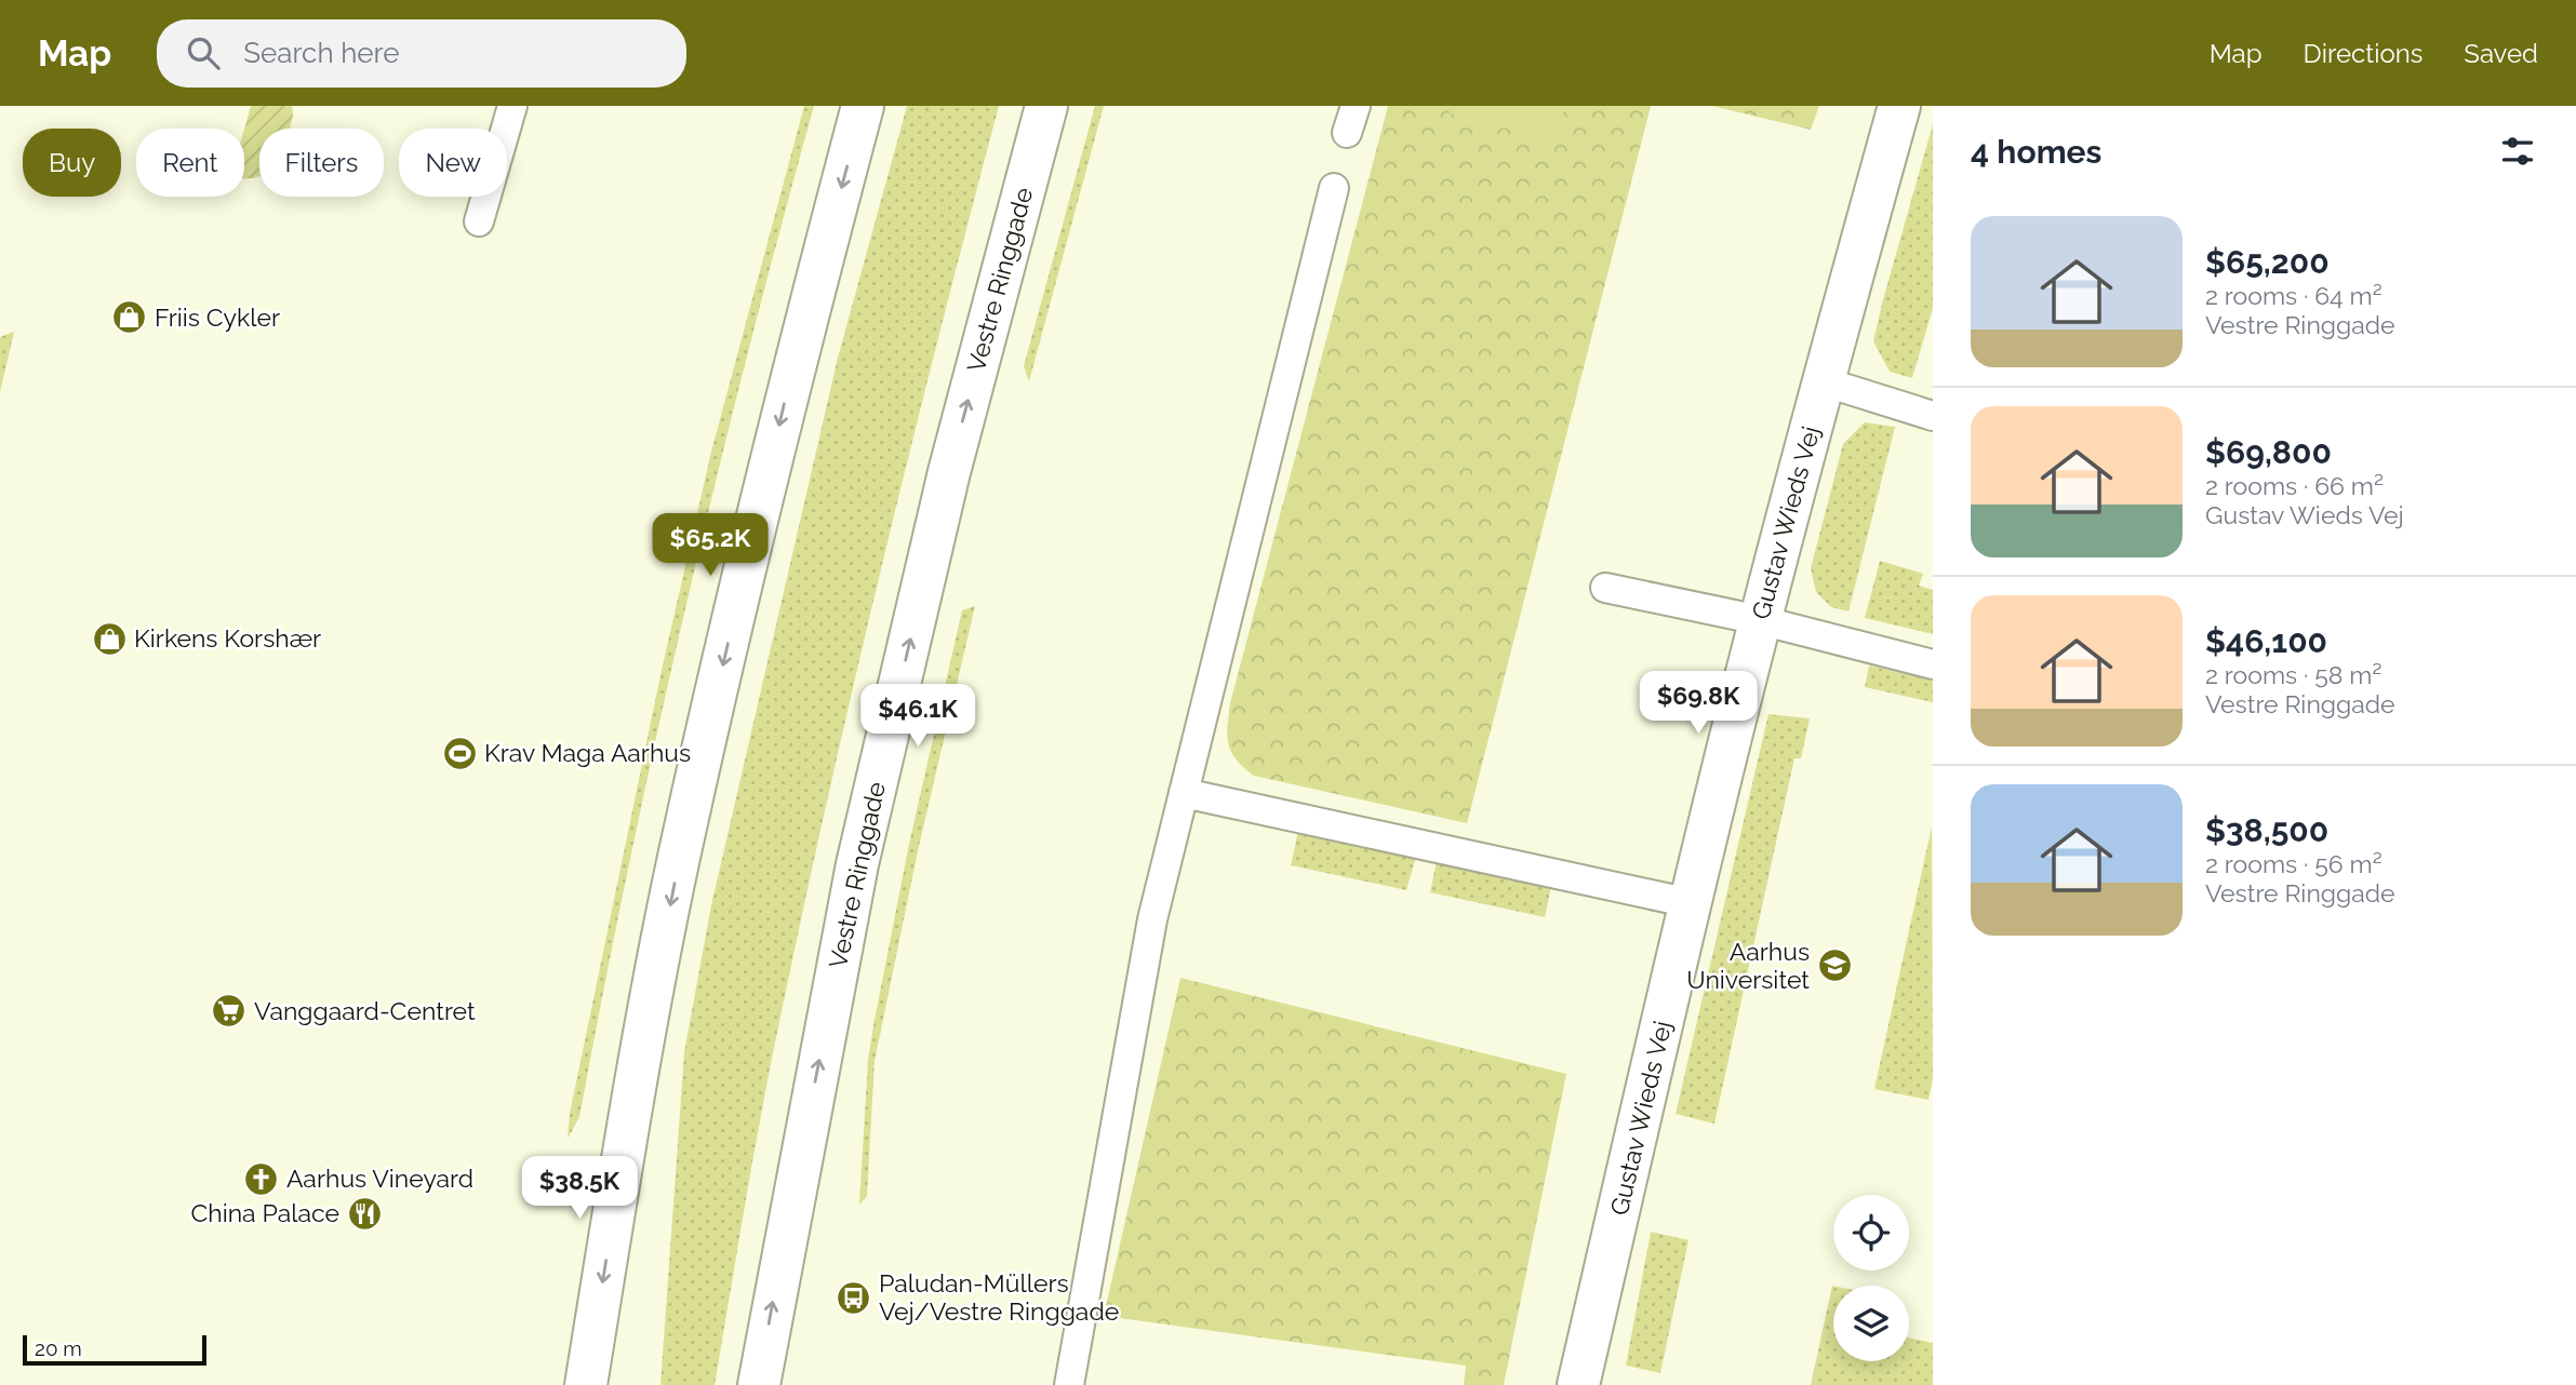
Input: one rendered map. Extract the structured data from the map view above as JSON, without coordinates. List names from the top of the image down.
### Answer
{
  "streets": {
    "main road": ["Vestre Ringgade", "Gustav Wieds Vej"]
  },
  "places": {
    "shop": ["Friis Cykler", "Kirkens Korshær"],
    "sports": ["Krav Maga Aarhus"],
    "school or university": ["Aarhus Universitet"],
    "supermarket": ["Vanggaard-Centret"],
    "church": ["Aarhus Vineyard"],
    "restaurant": ["China Palace"],
    "bus stop": ["Paludan-Müllers Vej/Vestre Ringgade"]
  },
  "scale_bar": "20 m",
  "page": {
    "header": "Map",
    "search": "Search here",
    "nav": ["Map", "Directions", "Saved"],
    "heading": "4 homes",
    "chip": [
      "Buy",
      "Rent",
      "Filters",
      "New"
    ],
    "list": [
      {
        "name": "$65,200",
        "note": "2 rooms · 64 m² · Vestre Ringgade"
      },
      {
        "name": "$69,800",
        "note": "2 rooms · 66 m² · Gustav Wieds Vej"
      },
      {
        "name": "$46,100",
        "note": "2 rooms · 58 m² · Vestre Ringgade"
      },
      {
        "name": "$38,500",
        "note": "2 rooms · 56 m² · Vestre Ringgade"
      }
    ],
    "price": [
      "$65.2K",
      "$69.8K",
      "$46.1K",
      "$38.5K"
    ],
    "scale": "20 m"
  }
}
